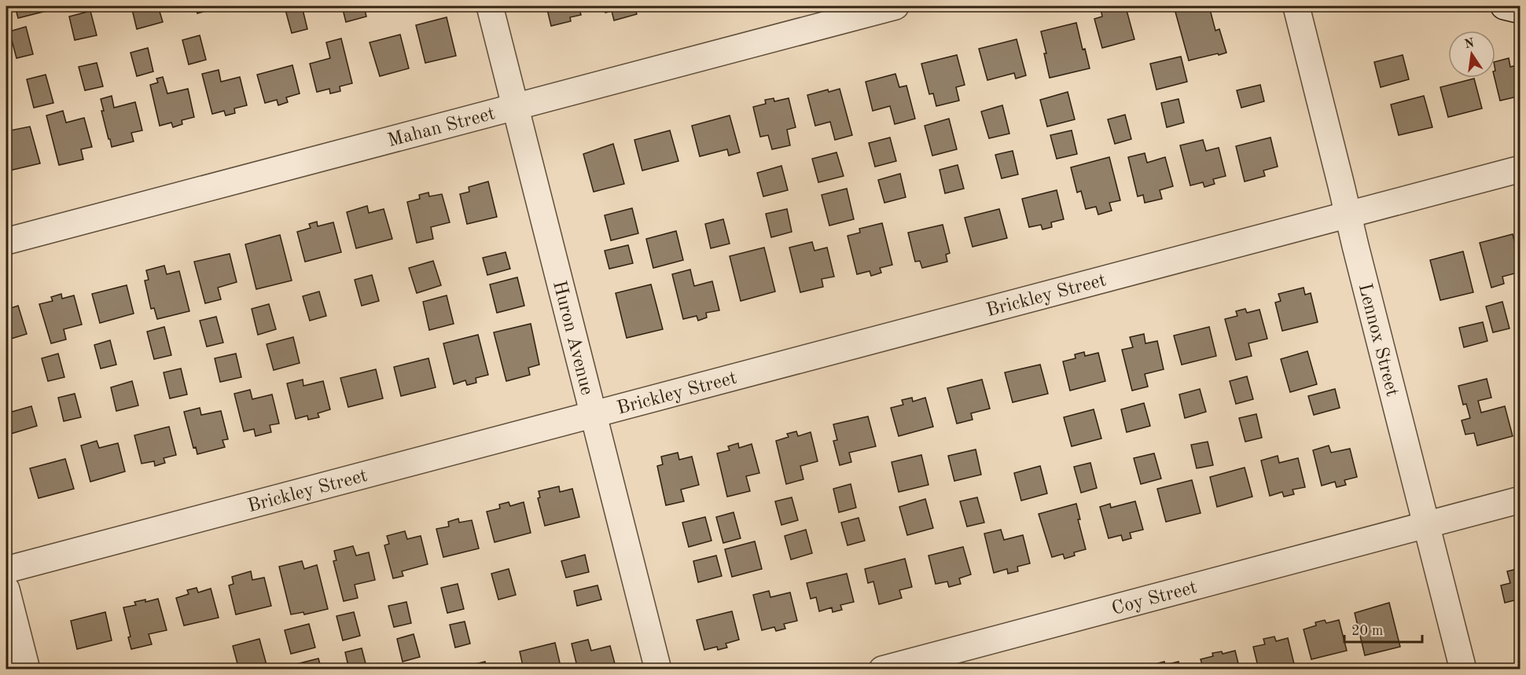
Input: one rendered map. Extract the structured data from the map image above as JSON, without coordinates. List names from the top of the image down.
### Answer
{
  "streets": {
    "street": [
      "Mahan Street",
      "Brickley Street",
      "Huron Avenue",
      "Lennox Street",
      "Coy Street"
    ]
  },
  "crossings": [
    ["Mahan Street", "Huron Avenue"],
    ["Brickley Street", "Huron Avenue"],
    ["Brickley Street", "Lennox Street"],
    ["Lennox Street", "Coy Street"]
  ],
  "scale_bar": "20 m",
  "north": "top"
}
